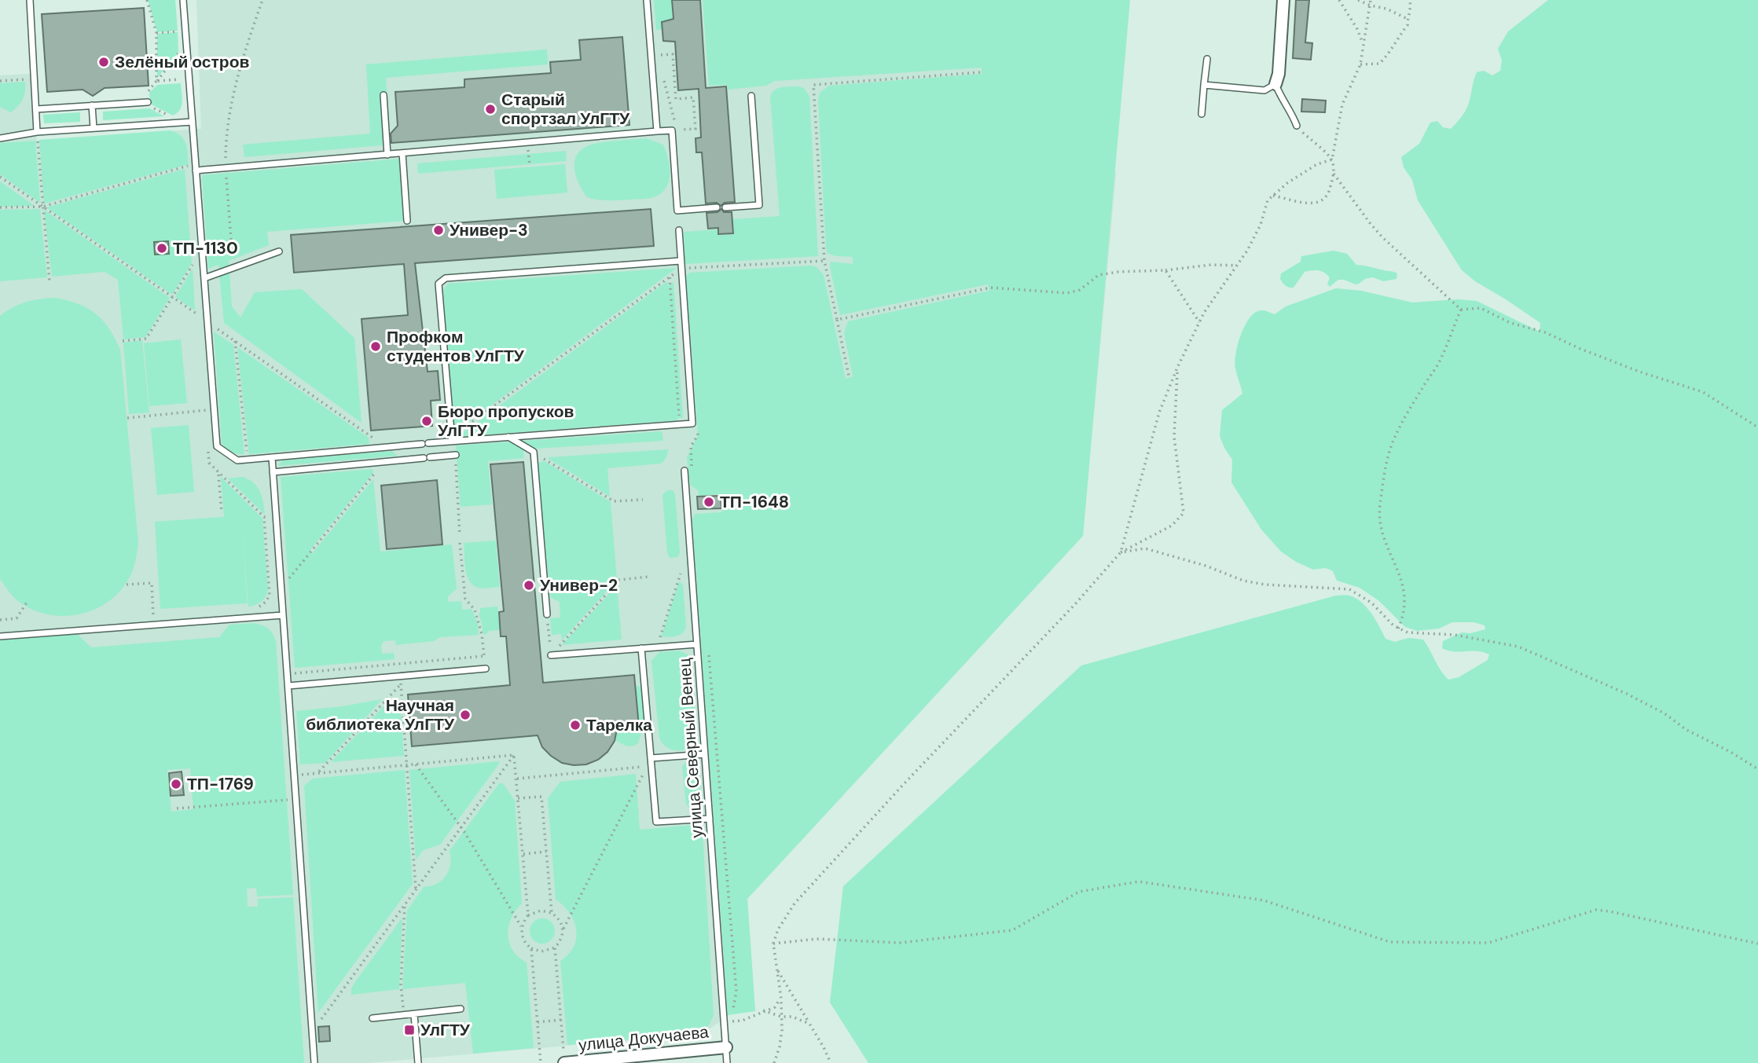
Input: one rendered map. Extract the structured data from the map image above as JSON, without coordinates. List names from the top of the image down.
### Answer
{
  "streets": {
    "street": ["улица Докучаева"],
    "lane": ["улица Северный Венец"]
  },
  "crossings": [
    ["улица Северный Венец", "улица Докучаева"]
  ],
  "places": {
    "other": [
      "Зелёный остров",
      "Старый спортзал УлГТУ",
      "Универ-3",
      "ТП-1130",
      "Профком студентов УлГТУ",
      "Бюро пропусков УлГТУ",
      "ТП-1648",
      "Универ-2",
      "Научная библиотека УлГТУ",
      "Тарелка",
      "ТП-1769"
    ],
    "transit": ["УлГТУ"]
  }
}
